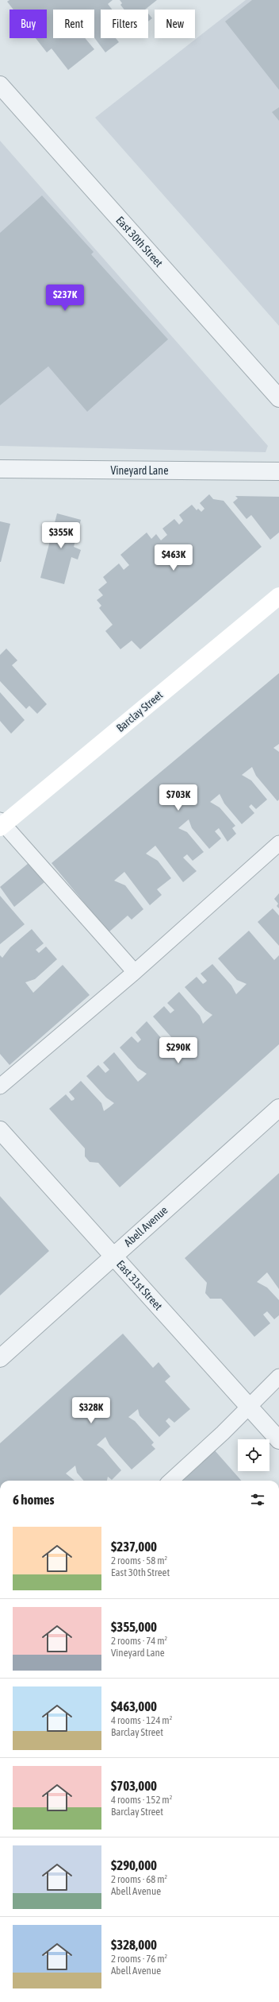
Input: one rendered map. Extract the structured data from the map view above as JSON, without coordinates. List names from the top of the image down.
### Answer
{
  "streets": {
    "street": [
      "East 30th Street",
      "Vineyard Lane",
      "Barclay Street",
      "Abell Avenue",
      "East 31st Street"
    ]
  },
  "crossings": [
    ["Abell Avenue", "East 31st Street"]
  ],
  "page": {
    "chip": [
      "Buy",
      "Rent",
      "Filters",
      "New"
    ],
    "price": [
      "$237K",
      "$355K",
      "$463K",
      "$703K",
      "$290K",
      "$328K"
    ],
    "heading": "6 homes",
    "list": [
      {
        "name": "$237,000",
        "note": "2 rooms · 58 m² · East 30th Street"
      },
      {
        "name": "$355,000",
        "note": "2 rooms · 74 m² · Vineyard Lane"
      },
      {
        "name": "$463,000",
        "note": "4 rooms · 124 m² · Barclay Street"
      },
      {
        "name": "$703,000",
        "note": "4 rooms · 152 m² · Barclay Street"
      },
      {
        "name": "$290,000",
        "note": "2 rooms · 68 m² · Abell Avenue"
      },
      {
        "name": "$328,000",
        "note": "2 rooms · 76 m² · Abell Avenue"
      }
    ]
  }
}
